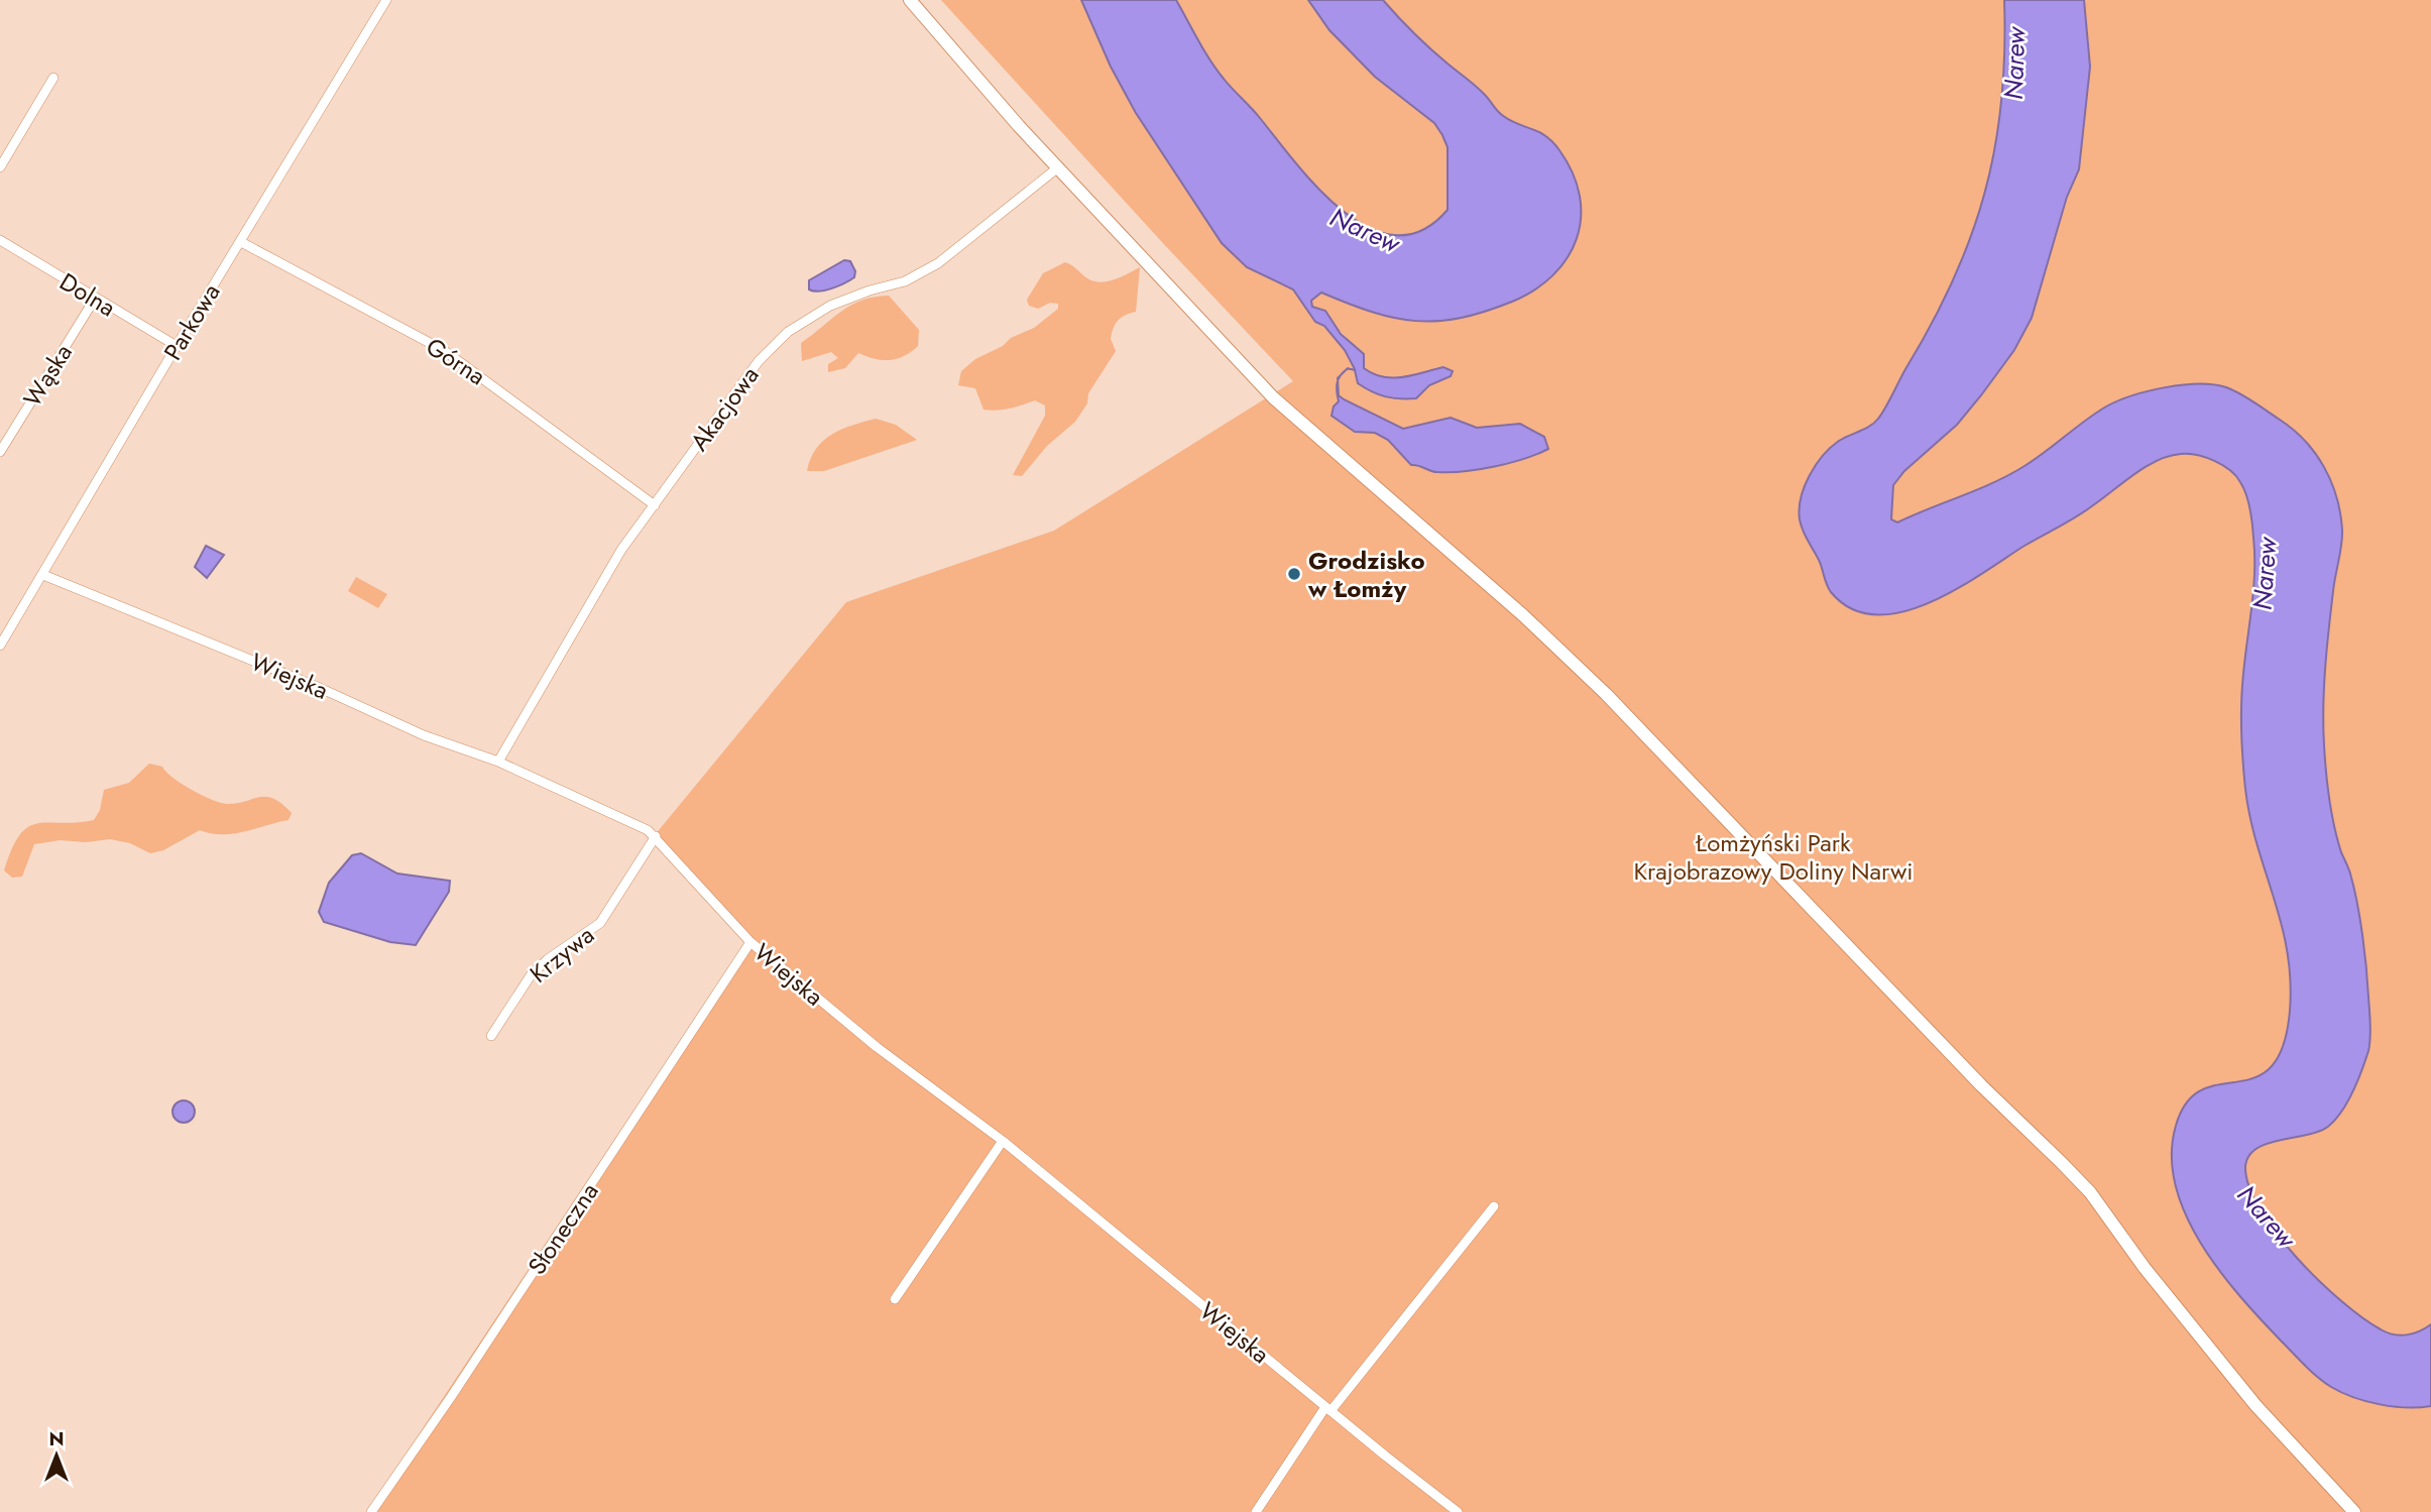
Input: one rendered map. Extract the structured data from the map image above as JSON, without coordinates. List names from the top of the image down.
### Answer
{
  "streets": {
    "street": [
      "Dolna",
      "Parkowa",
      "Górna",
      "Wąska",
      "Akacjowa",
      "Wiejska",
      "Krzywa",
      "Słoneczna"
    ]
  },
  "crossings": [
    ["Dolna", "Parkowa"],
    ["Dolna", "Wąska"],
    ["Parkowa", "Górna"],
    ["Parkowa", "Wiejska"],
    ["Górna", "Akacjowa"],
    ["Akacjowa", "Wiejska"],
    ["Wiejska", "Krzywa"],
    ["Wiejska", "Słoneczna"]
  ],
  "water": ["Narew"],
  "parks": ["Łomżyński Park Krajobrazowy Doliny Narwi"],
  "places": ["Grodzisko w Łomży"],
  "north": "top"
}
